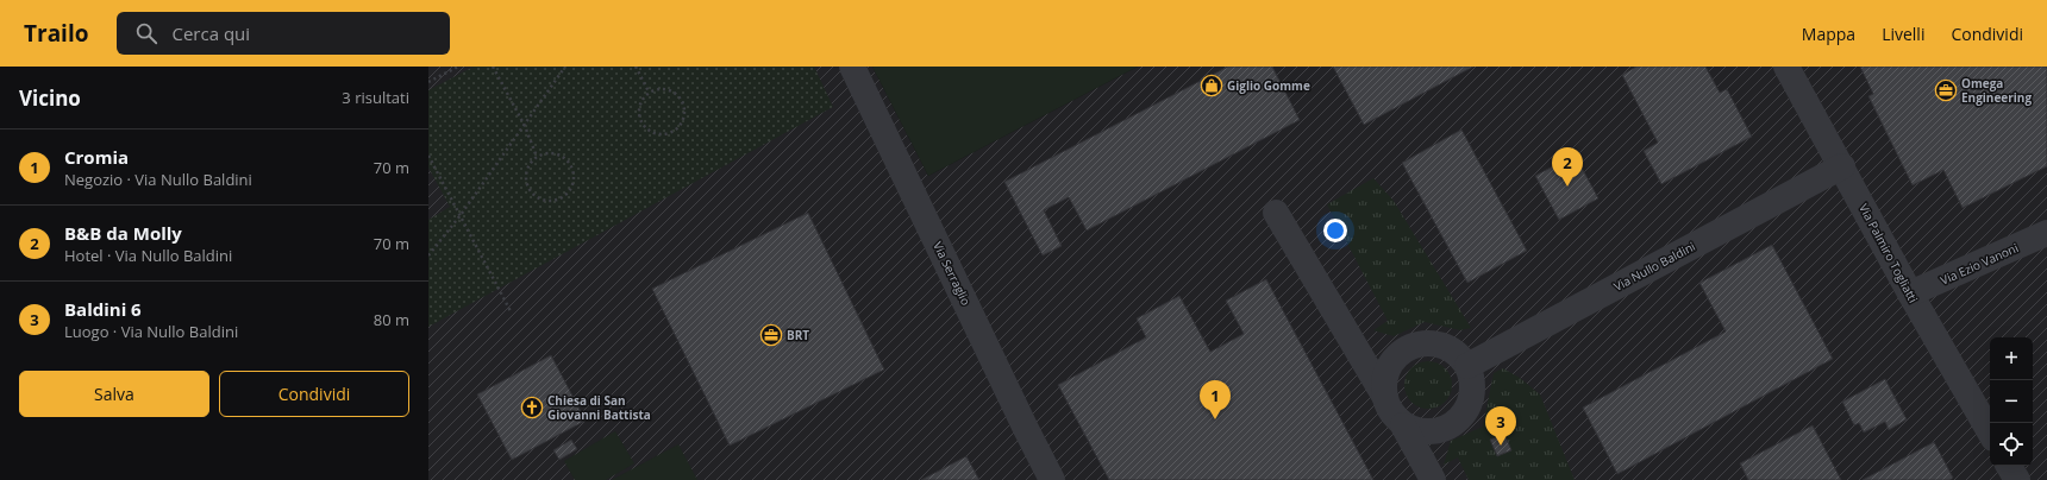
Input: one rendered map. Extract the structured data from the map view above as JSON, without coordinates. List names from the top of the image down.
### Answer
{
  "streets": {
    "street": [
      "Via Palmiro Togliatti",
      "Via Ezio Vanoni",
      "Via Nullo Baldini",
      "Via Serraglio"
    ]
  },
  "crossings": [
    ["Via Palmiro Togliatti", "Via Ezio Vanoni"],
    ["Via Palmiro Togliatti", "Via Nullo Baldini"]
  ],
  "places": {
    "shop": ["Giglio Gomme"],
    "office": ["Omega Engineering", "BRT"],
    "church": ["Chiesa di San Giovanni Battista"]
  },
  "page": {
    "header": "Trailo",
    "search": "Cerca qui",
    "nav": ["Mappa", "Livelli", "Condividi"],
    "heading": ["Vicino", "3 risultati"],
    "list": [
      {
        "mark": "1",
        "name": "Cromia",
        "note": "Negozio · Via Nullo Baldini",
        "value": "70 m"
      },
      {
        "mark": "2",
        "name": "B&B da Molly",
        "note": "Hotel · Via Nullo Baldini",
        "value": "70 m"
      },
      {
        "mark": "3",
        "name": "Baldini 6",
        "note": "Luogo · Via Nullo Baldini",
        "value": "80 m"
      }
    ],
    "pins": ["2", "1", "3"],
    "map_buttons": ["+", "−"],
    "buttons": ["Salva", "Condividi"]
  }
}
